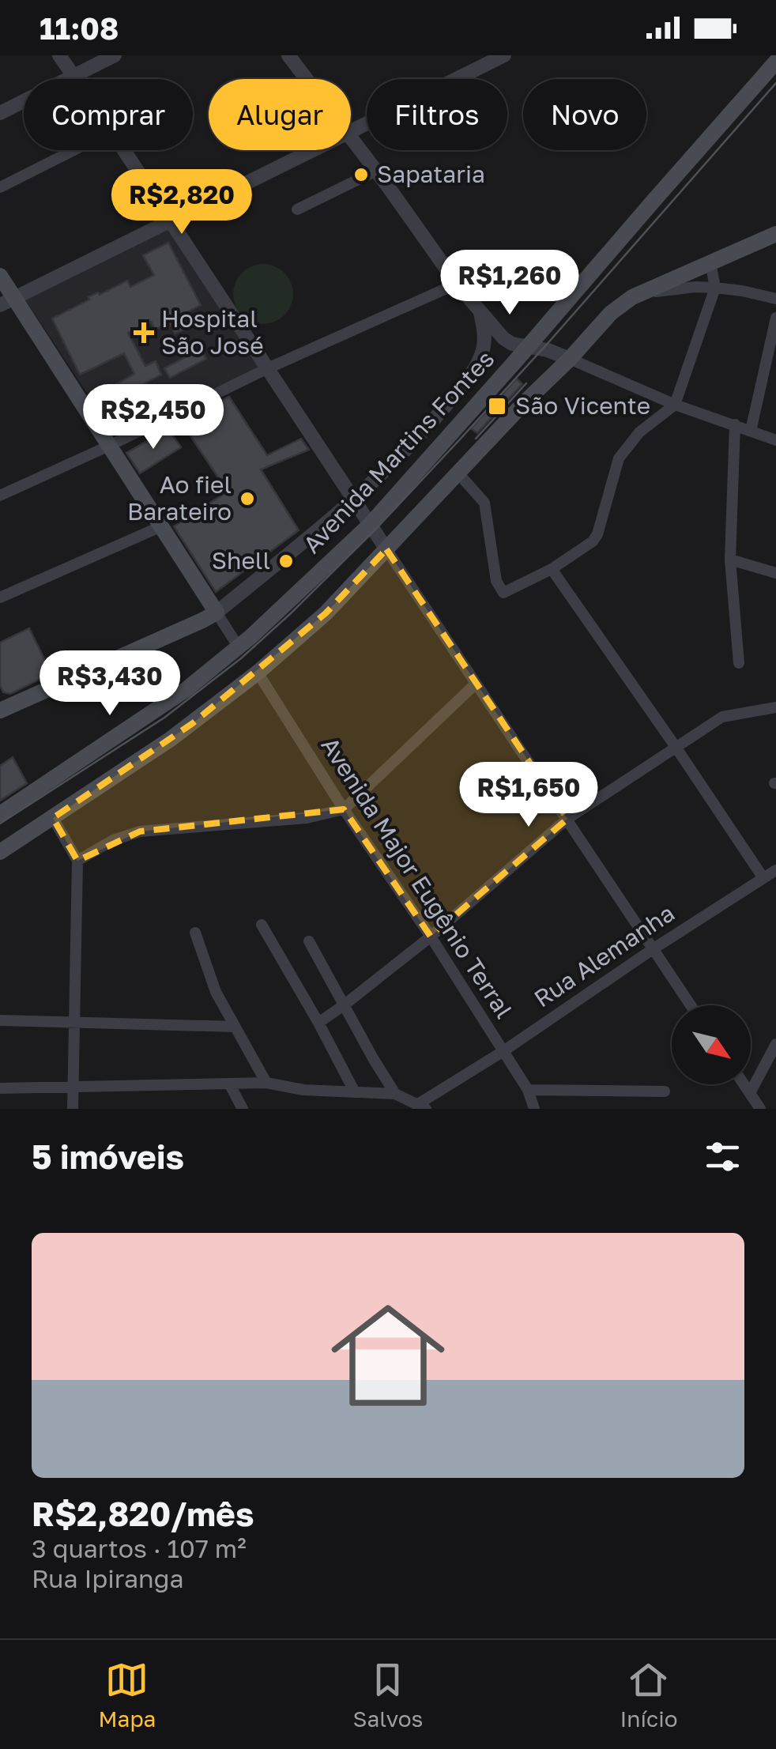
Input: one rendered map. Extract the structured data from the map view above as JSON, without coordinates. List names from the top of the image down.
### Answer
{
  "streets": {
    "main road": ["Avenida Martins Fontes"],
    "street": ["Avenida Major Eugênio Terral", "Rua Alemanha"]
  },
  "crossings": [
    ["Avenida Major Eugênio Terral", "Rua Alemanha"]
  ],
  "places": {
    "other": ["Sapataria", "Ao fiel Barateiro", "Shell"],
    "health": ["Hospital São José"],
    "transit": ["São Vicente"]
  },
  "north": "bottom right",
  "page": {
    "status": "11:08",
    "chip": [
      "Comprar",
      "Alugar",
      "Filtros",
      "Novo"
    ],
    "price": [
      "R$2,820",
      "R$1,260",
      "R$2,450",
      "R$3,430",
      "R$1,650"
    ],
    "heading": "5 imóveis",
    "list": [
      {
        "name": "R$2,820/mês",
        "note": "3 quartos · 107 m² · Rua Ipiranga"
      }
    ],
    "tabs": ["Mapa", "Salvos", "Início"]
  }
}
